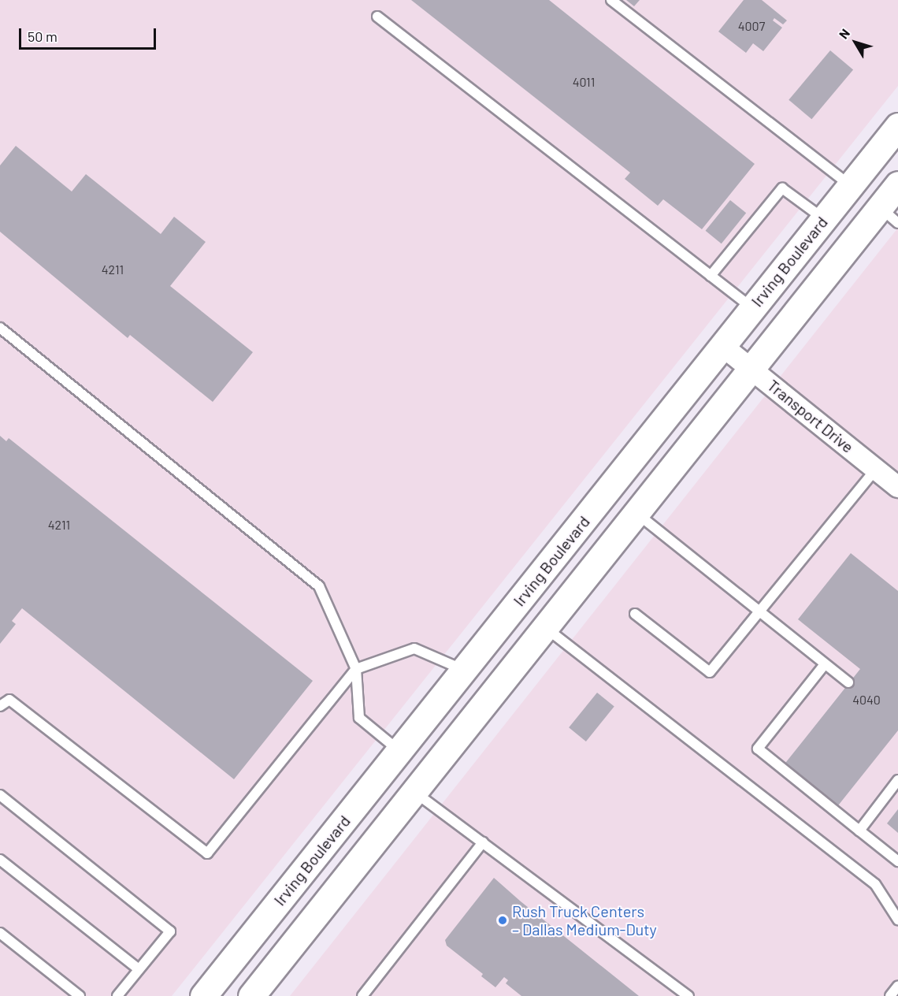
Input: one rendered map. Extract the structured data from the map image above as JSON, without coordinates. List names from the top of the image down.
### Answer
{
  "streets": {
    "main road": ["Irving Boulevard"],
    "street": ["Transport Drive"]
  },
  "crossings": [
    ["Irving Boulevard", "Transport Drive"]
  ],
  "places": ["Rush Truck Centers – Dallas Medium-Duty"],
  "house_numbers": [
    "4007",
    "4011",
    "4211",
    "4211",
    "4040"
  ],
  "scale_bar": "50 m",
  "north": "top left"
}
